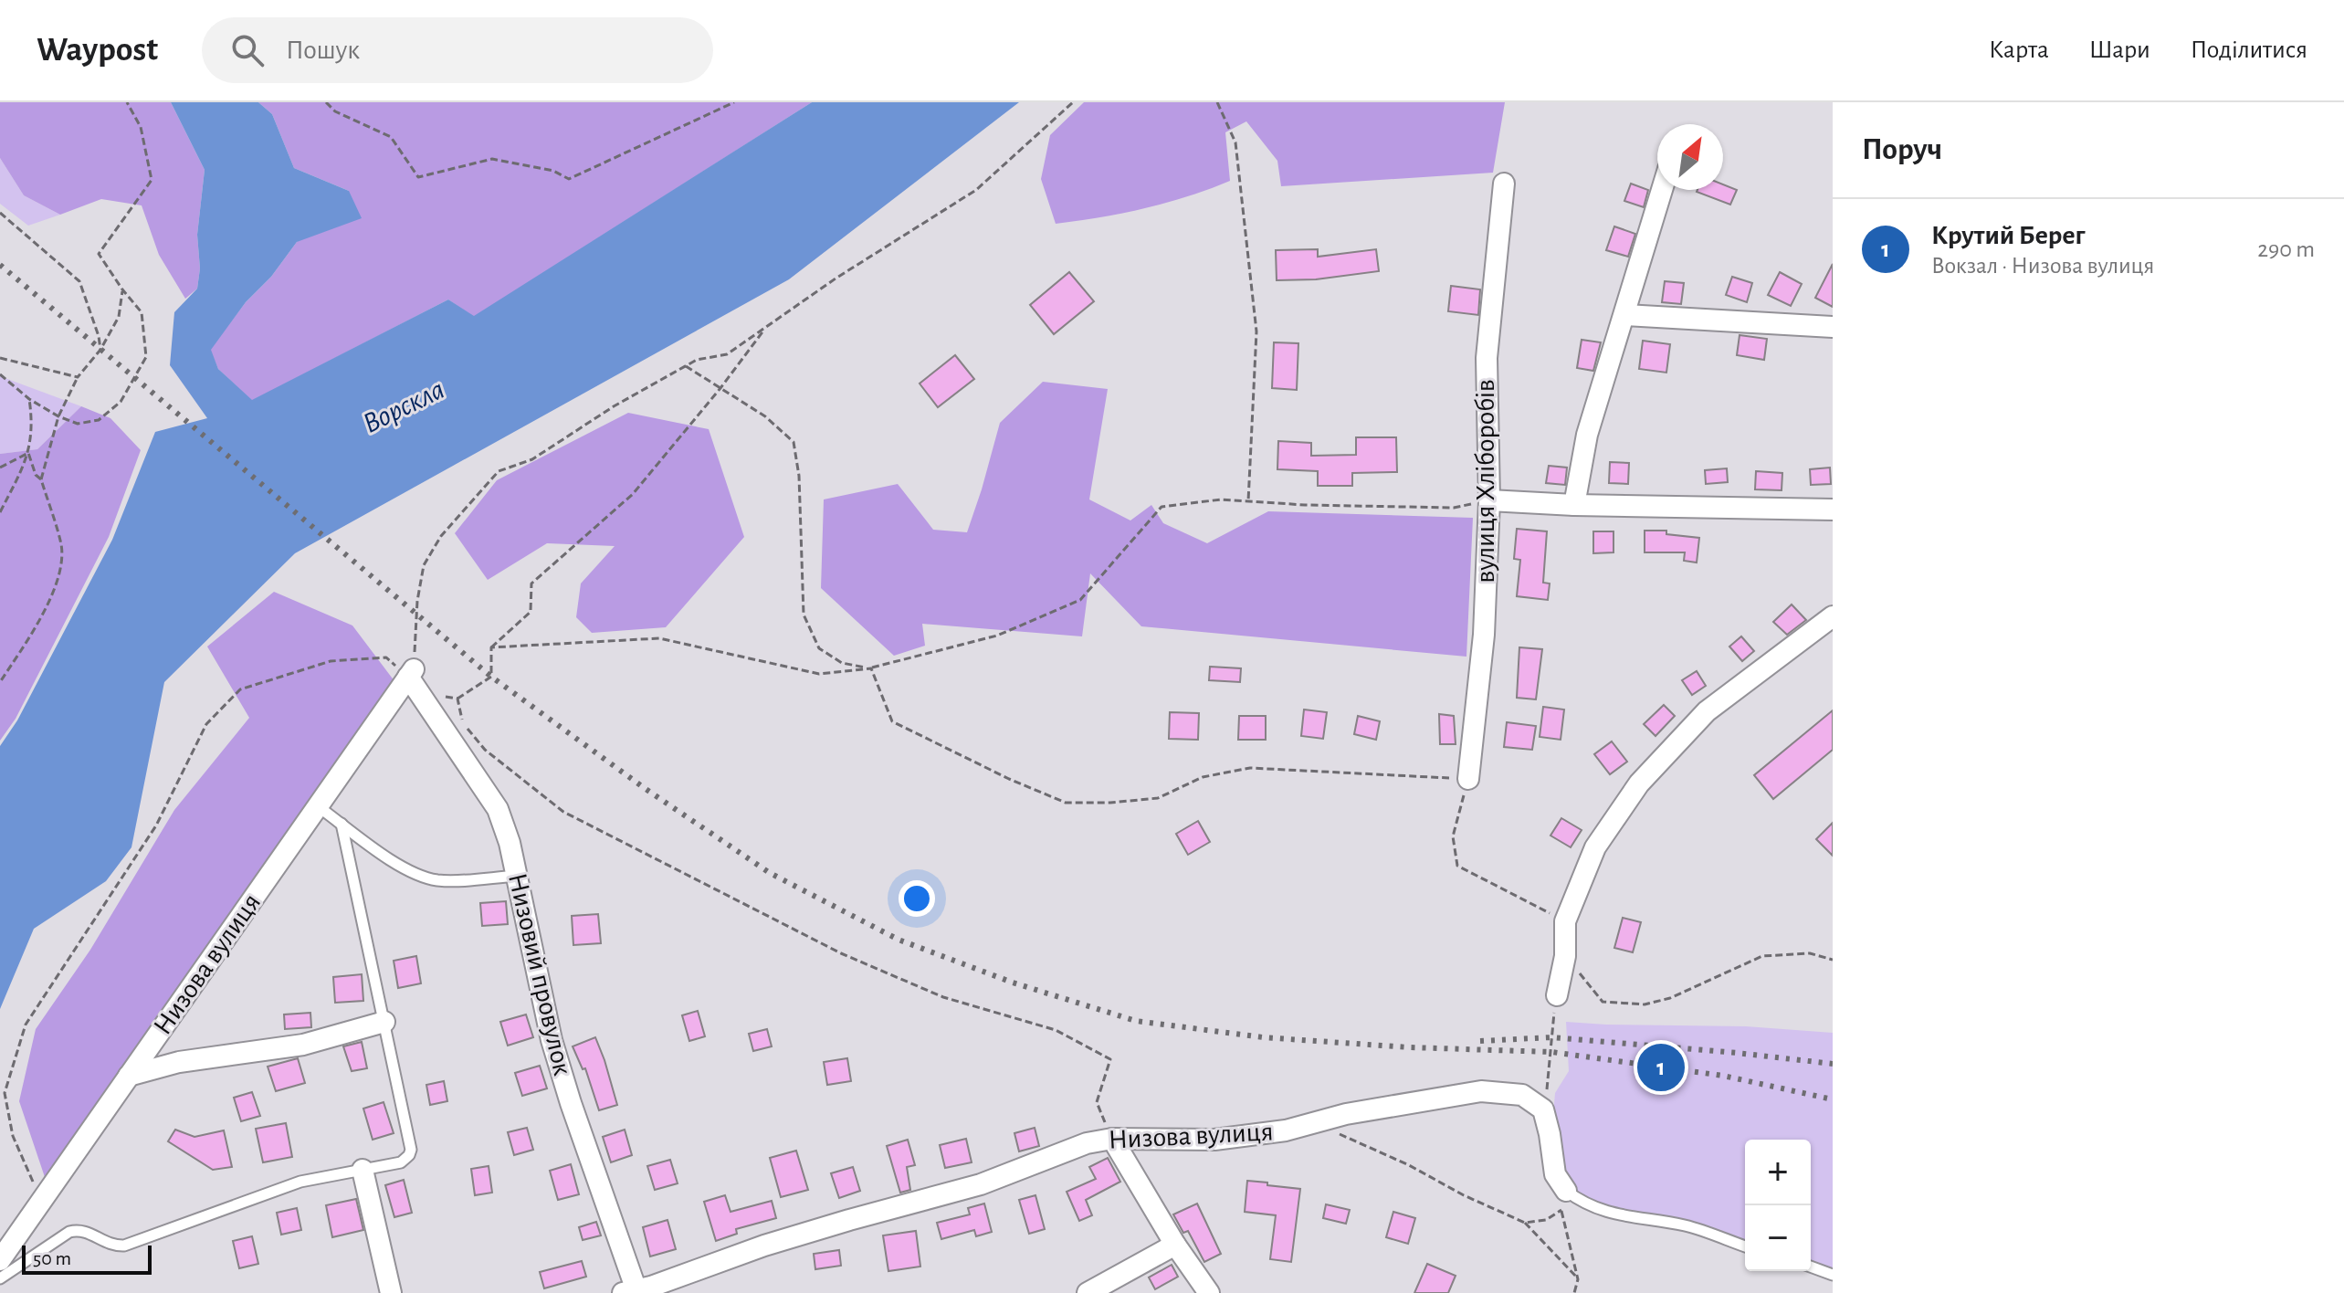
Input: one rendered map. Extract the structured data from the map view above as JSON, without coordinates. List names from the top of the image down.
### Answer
{
  "streets": {
    "street": ["вулиця Хліборобів", "Низова вулиця", "Низовий провулок"]
  },
  "crossings": [
    ["Низова вулиця", "Низовий провулок"]
  ],
  "water": ["Ворскла"],
  "scale_bar": "50 m",
  "north": "top right",
  "page": {
    "header": "Waypost",
    "search": "Пошук",
    "nav": ["Карта", "Шари", "Поділитися"],
    "heading": "Поруч",
    "list": [
      {
        "mark": "1",
        "name": "Крутий Берег",
        "note": "Вокзал · Низова вулиця",
        "value": "290 m"
      }
    ],
    "pins": "1",
    "map_buttons": ["+", "−"],
    "scale": "50 m"
  }
}
